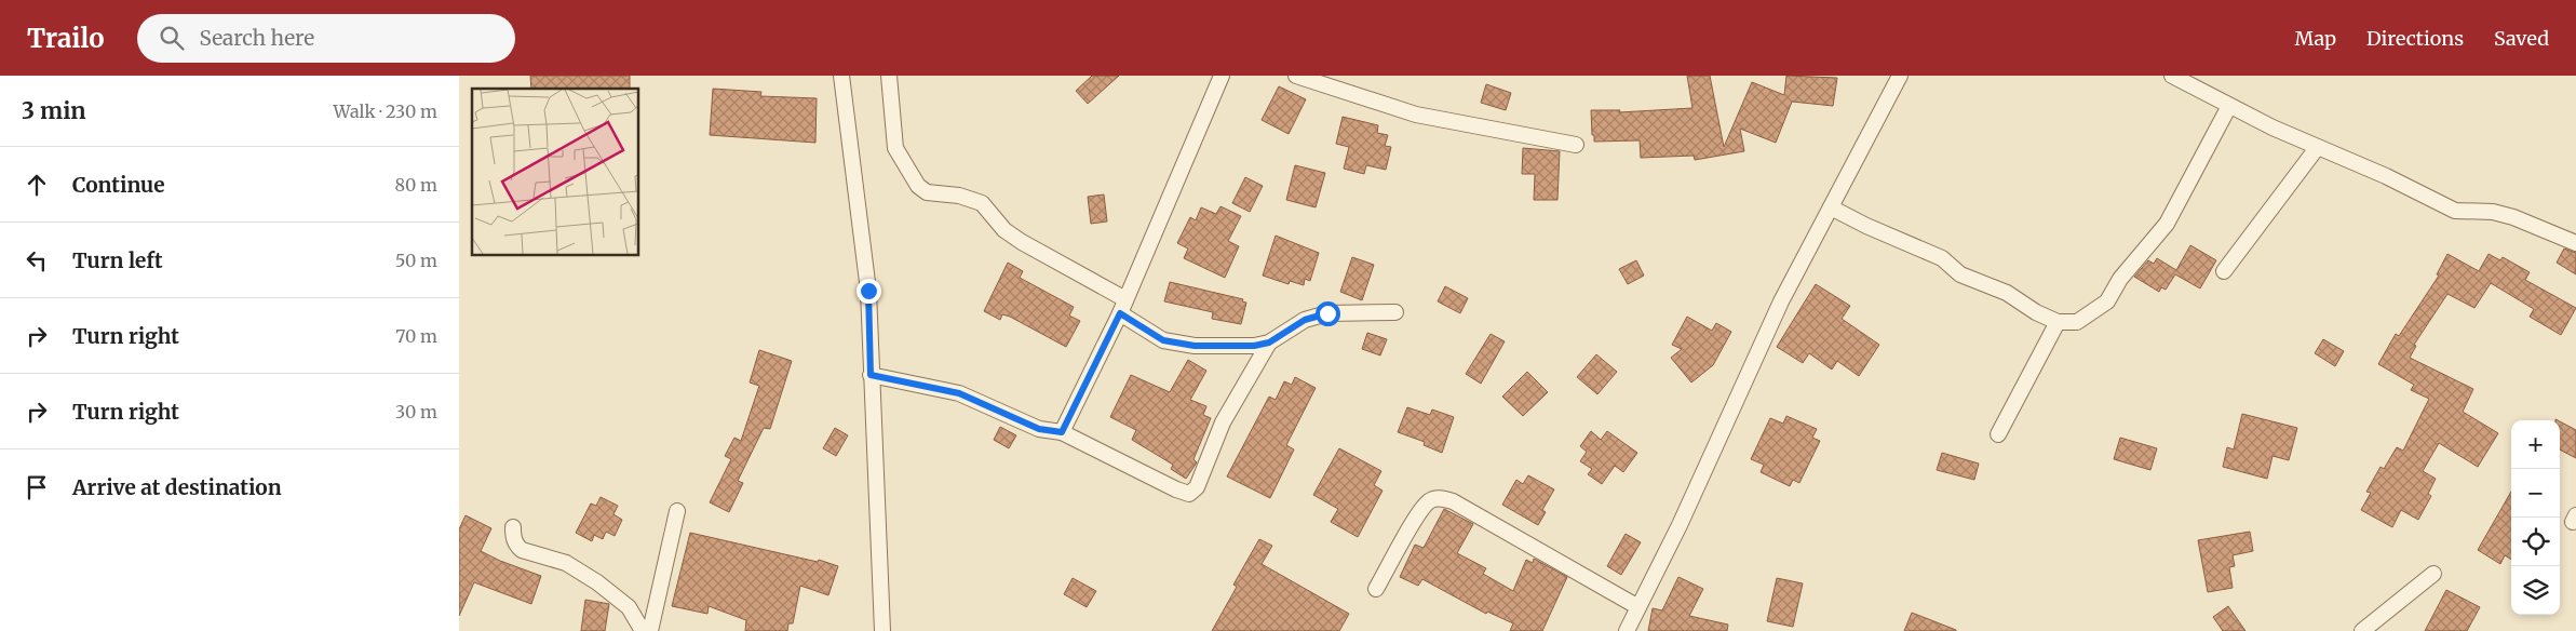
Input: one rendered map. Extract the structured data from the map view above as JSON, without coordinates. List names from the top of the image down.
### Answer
{
  "page": {
    "header": "Trailo",
    "search": "Search here",
    "nav": ["Map", "Directions", "Saved"],
    "heading": ["3 min", "Walk · 230 m"],
    "list": [
      ["Continue", "80 m"],
      ["Turn left", "50 m"],
      ["Turn right", "70 m"],
      ["Turn right", "30 m"],
      "Arrive at destination"
    ],
    "map_buttons": ["+", "−"]
  }
}
